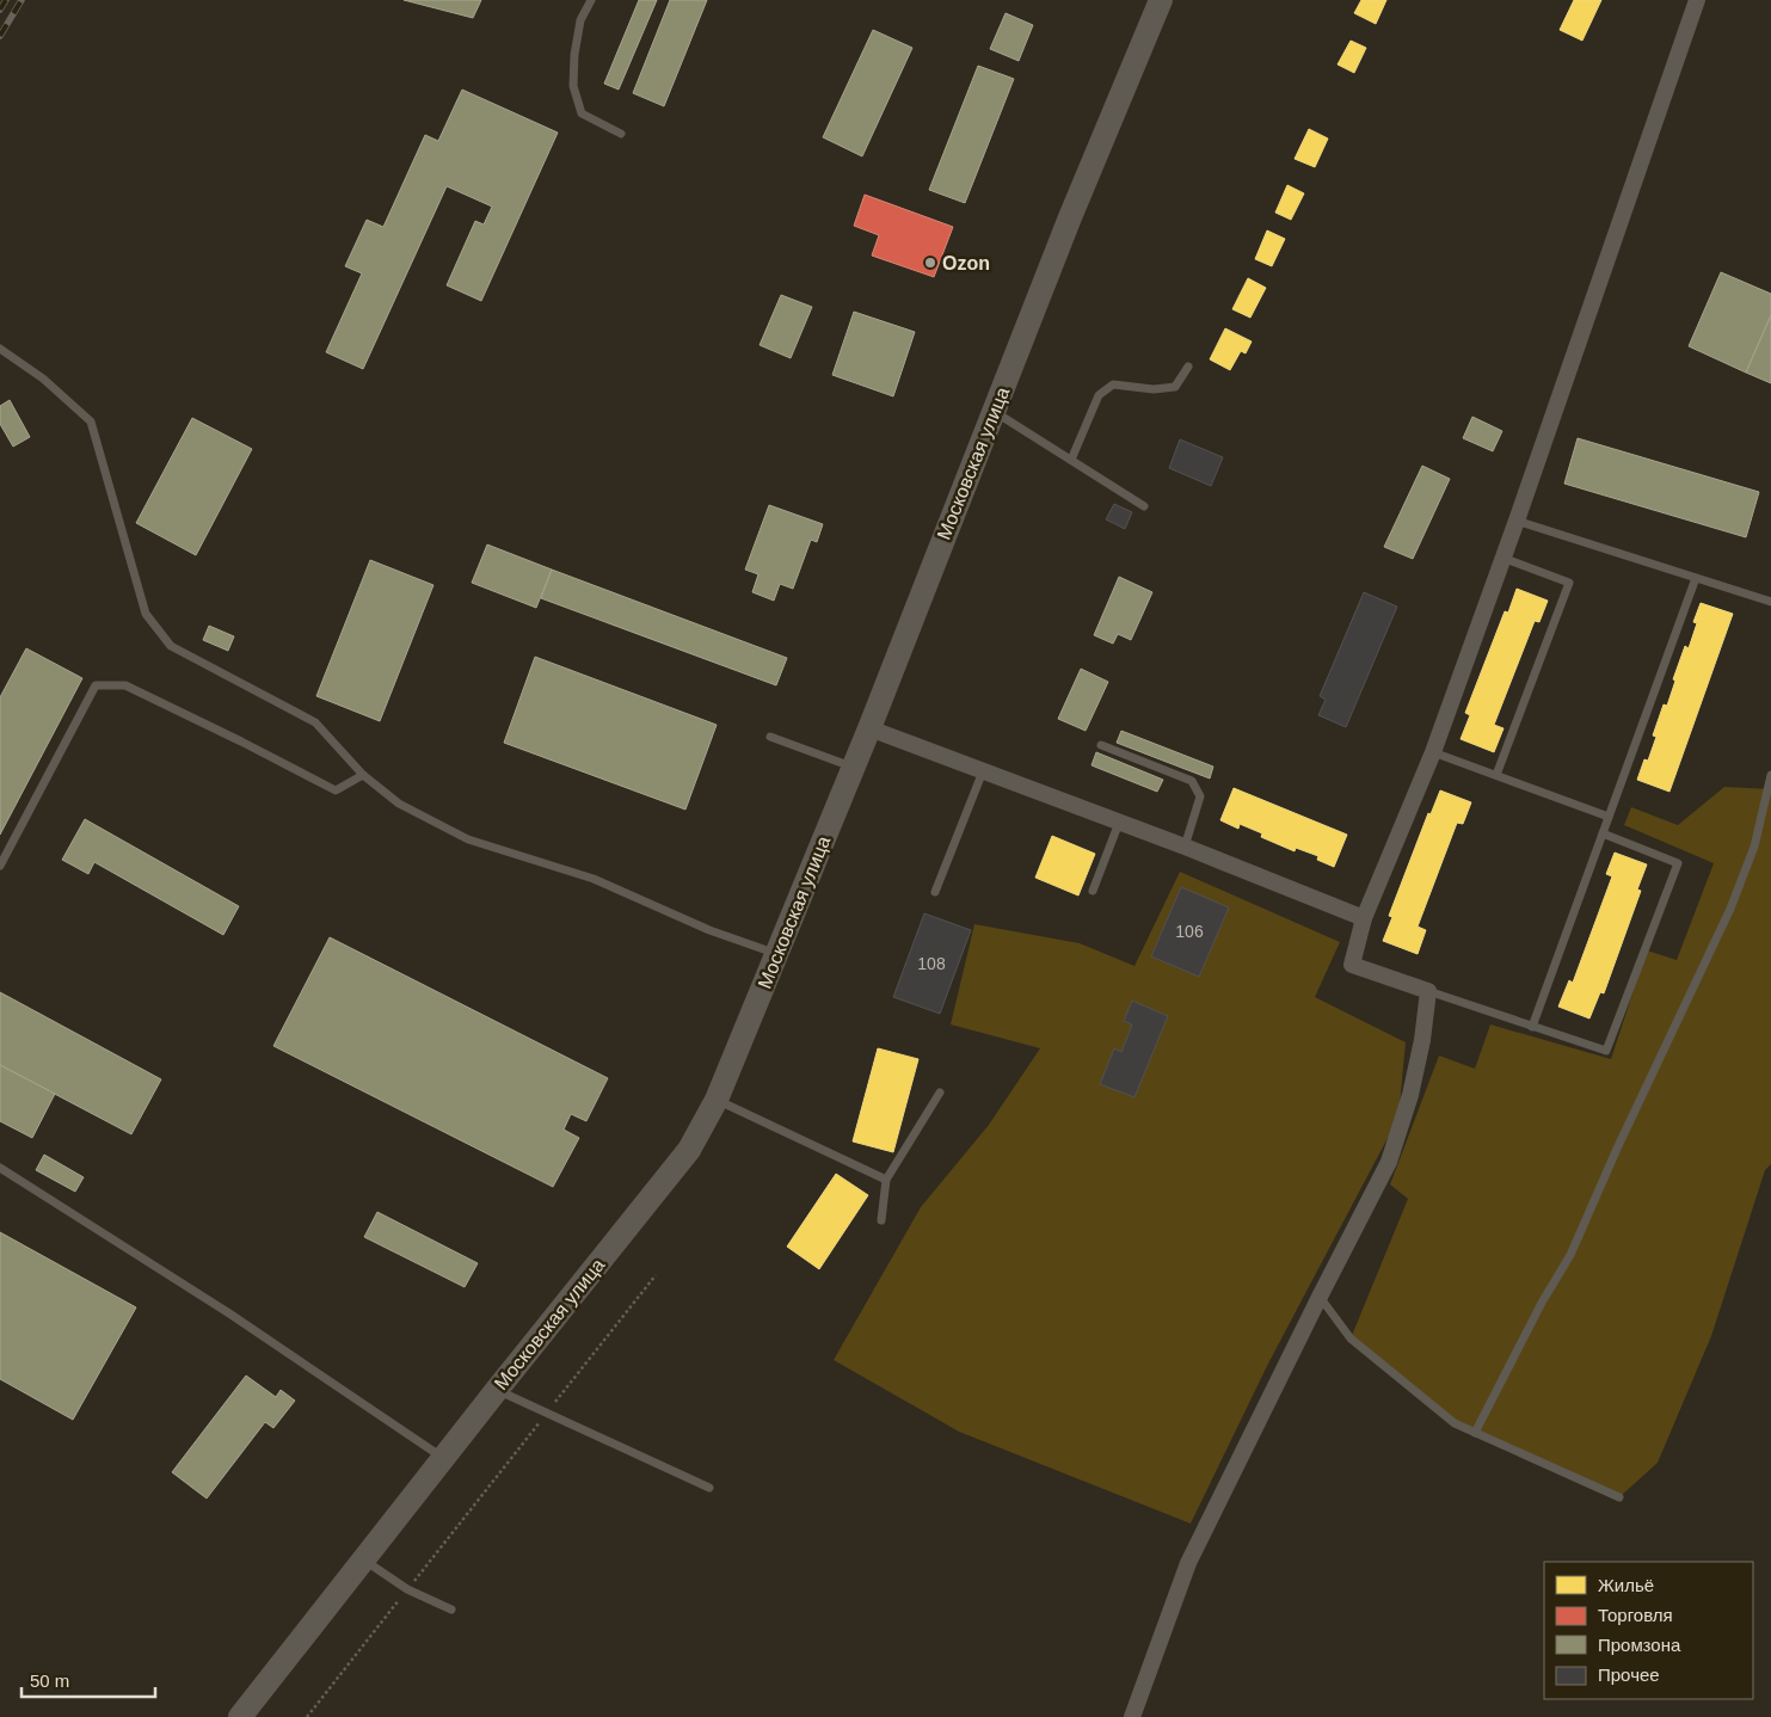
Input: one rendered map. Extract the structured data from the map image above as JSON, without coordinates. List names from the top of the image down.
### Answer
{
  "streets": {
    "main road": ["Московская улица"]
  },
  "places": ["Ozon"],
  "house_numbers": ["106", "108"],
  "legend": [
    "Жильё",
    "Торговля",
    "Промзона",
    "Прочее"
  ],
  "scale_bar": "50 m"
}
